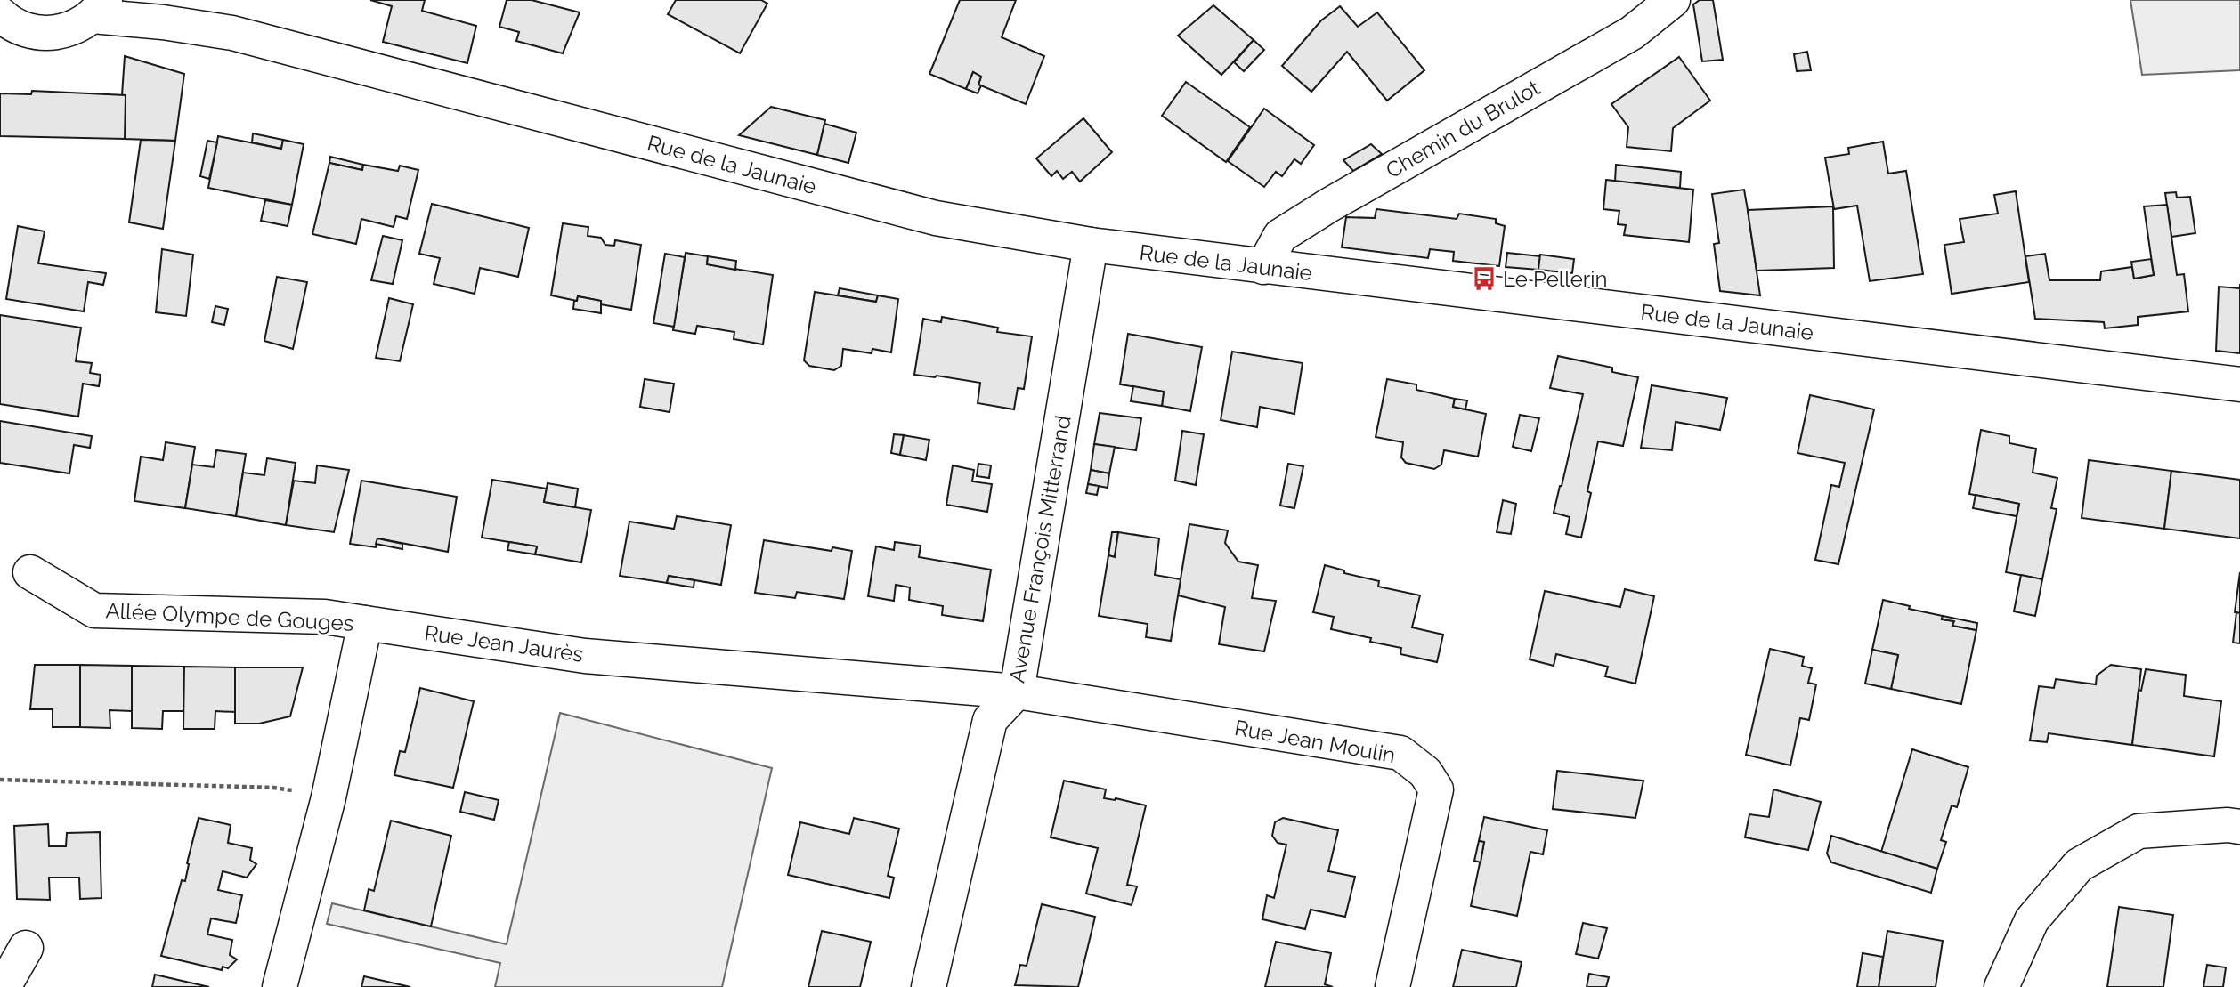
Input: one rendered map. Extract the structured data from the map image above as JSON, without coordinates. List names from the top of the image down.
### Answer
{
  "streets": {
    "street": [
      "Chemin du Brulot",
      "Rue de la Jaunaie",
      "Avenue François Mitterrand",
      "Allée Olympe de Gouges",
      "Rue Jean Jaurès",
      "Rue Jean Moulin"
    ]
  },
  "crossings": [
    ["Chemin du Brulot", "Rue de la Jaunaie"],
    ["Rue de la Jaunaie", "Avenue François Mitterrand"],
    ["Avenue François Mitterrand", "Rue Jean Jaurès"],
    ["Avenue François Mitterrand", "Rue Jean Moulin"],
    ["Allée Olympe de Gouges", "Rue Jean Jaurès"],
    ["Rue Jean Jaurès", "Rue Jean Moulin"]
  ],
  "places": {
    "bus stop": ["Le Pellerin"]
  }
}
